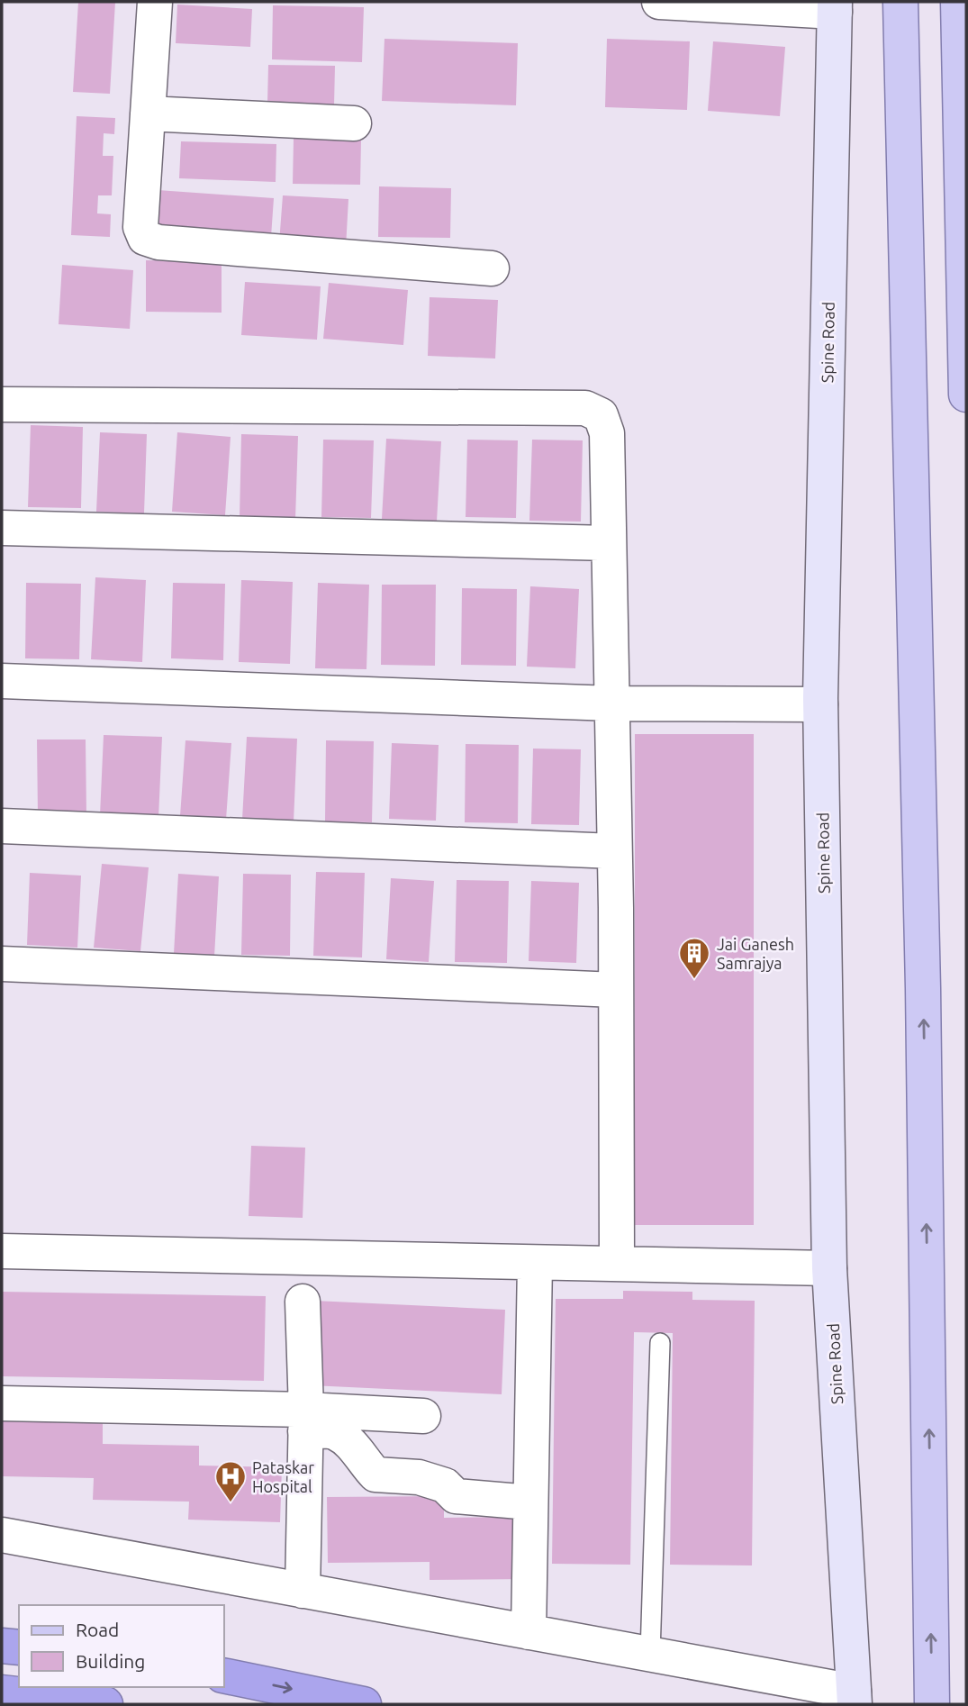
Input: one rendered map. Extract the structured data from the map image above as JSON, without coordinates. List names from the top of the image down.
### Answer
{
  "streets": {
    "street": ["Spine Road"]
  },
  "places": {
    "building": ["Jai Ganesh Samrajya"],
    "hospital": ["Pataskar Hospital"]
  },
  "legend": ["Road", "Building"]
}
